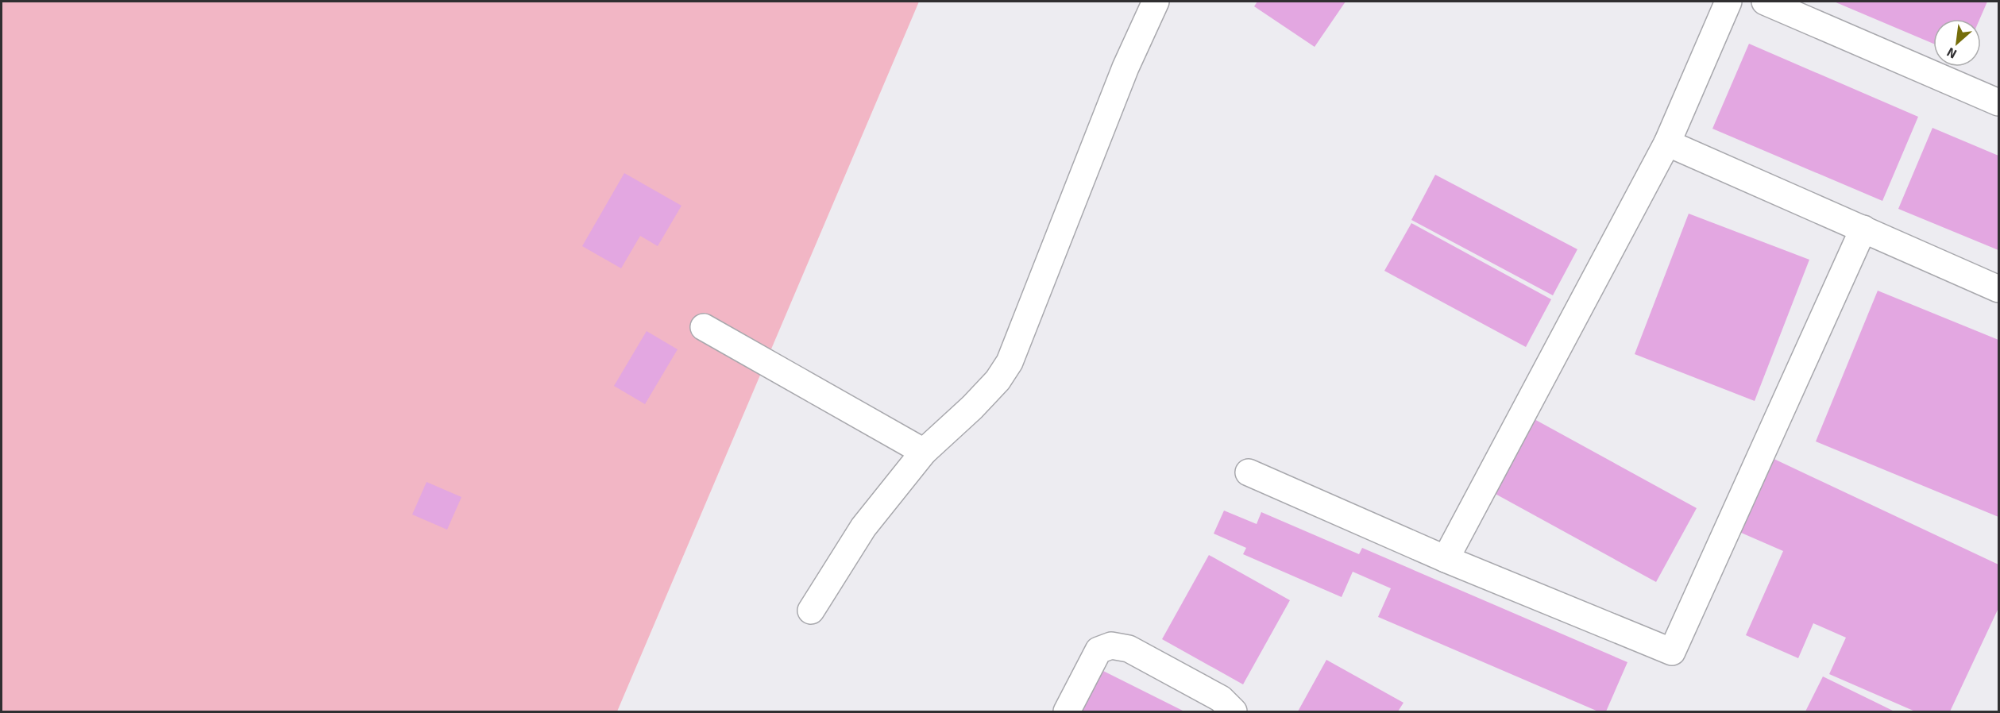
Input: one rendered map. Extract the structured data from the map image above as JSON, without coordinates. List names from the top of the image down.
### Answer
{
  "north": "bottom left"
}
